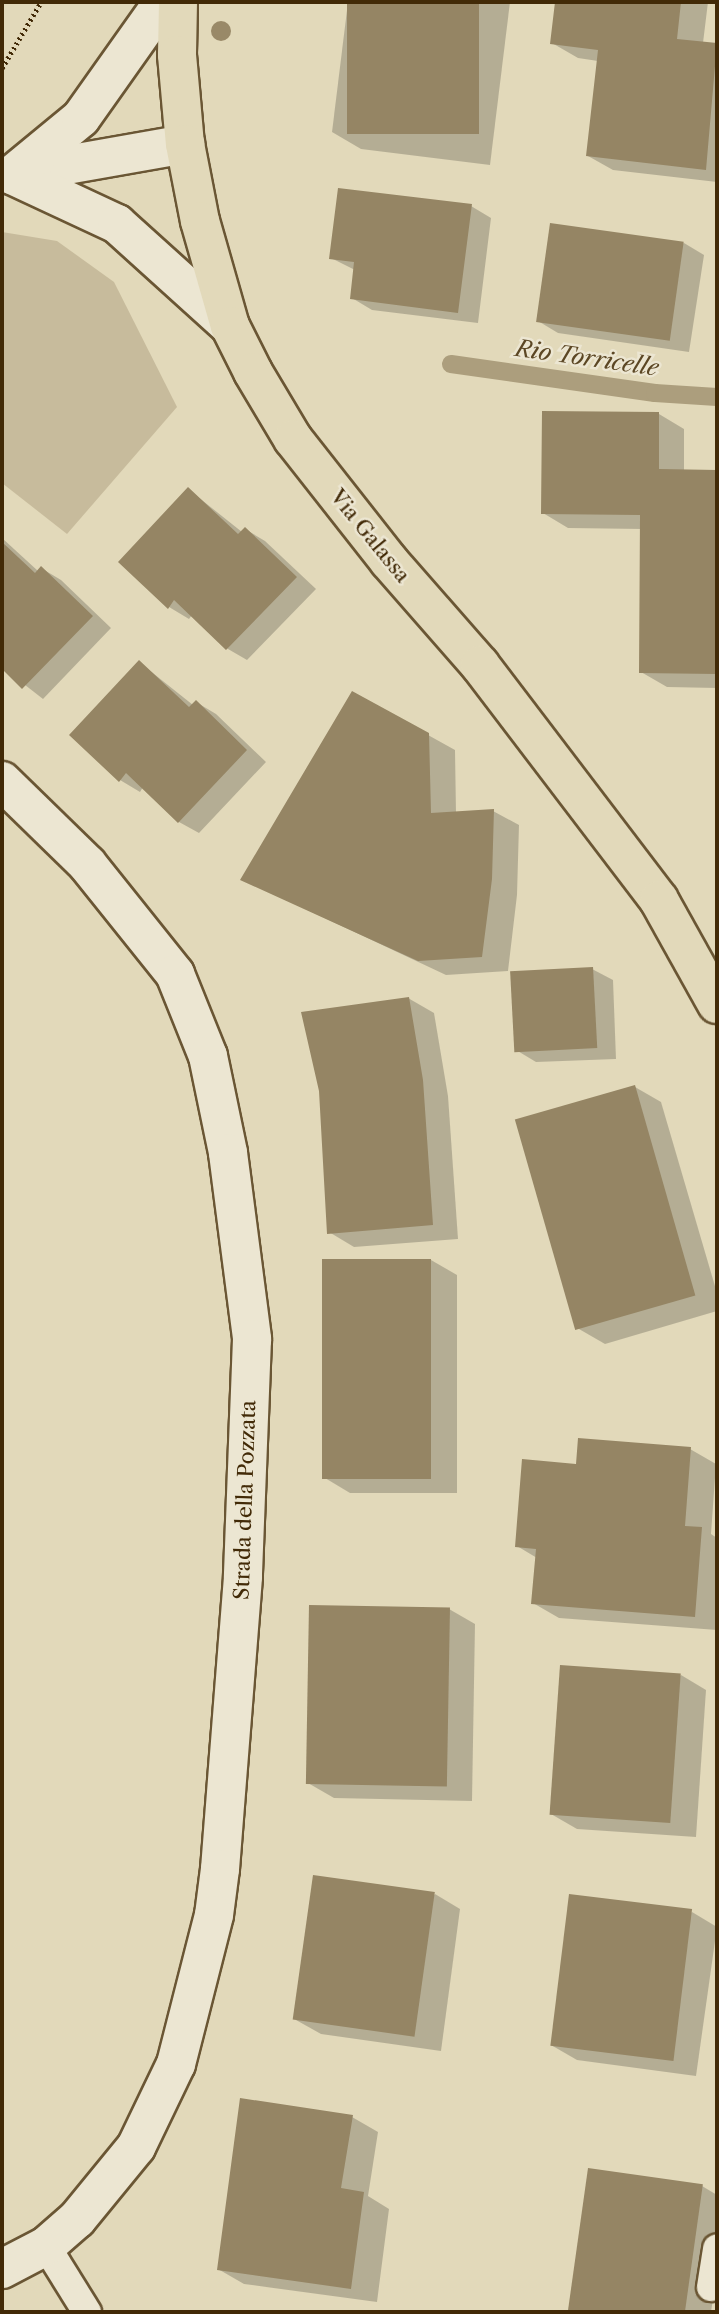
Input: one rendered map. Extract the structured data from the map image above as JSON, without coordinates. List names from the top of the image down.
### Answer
{
  "streets": {
    "main road": ["Via Galassa"],
    "street": ["Strada della Pozzata"]
  },
  "water": ["Rio Torricelle"]
}
